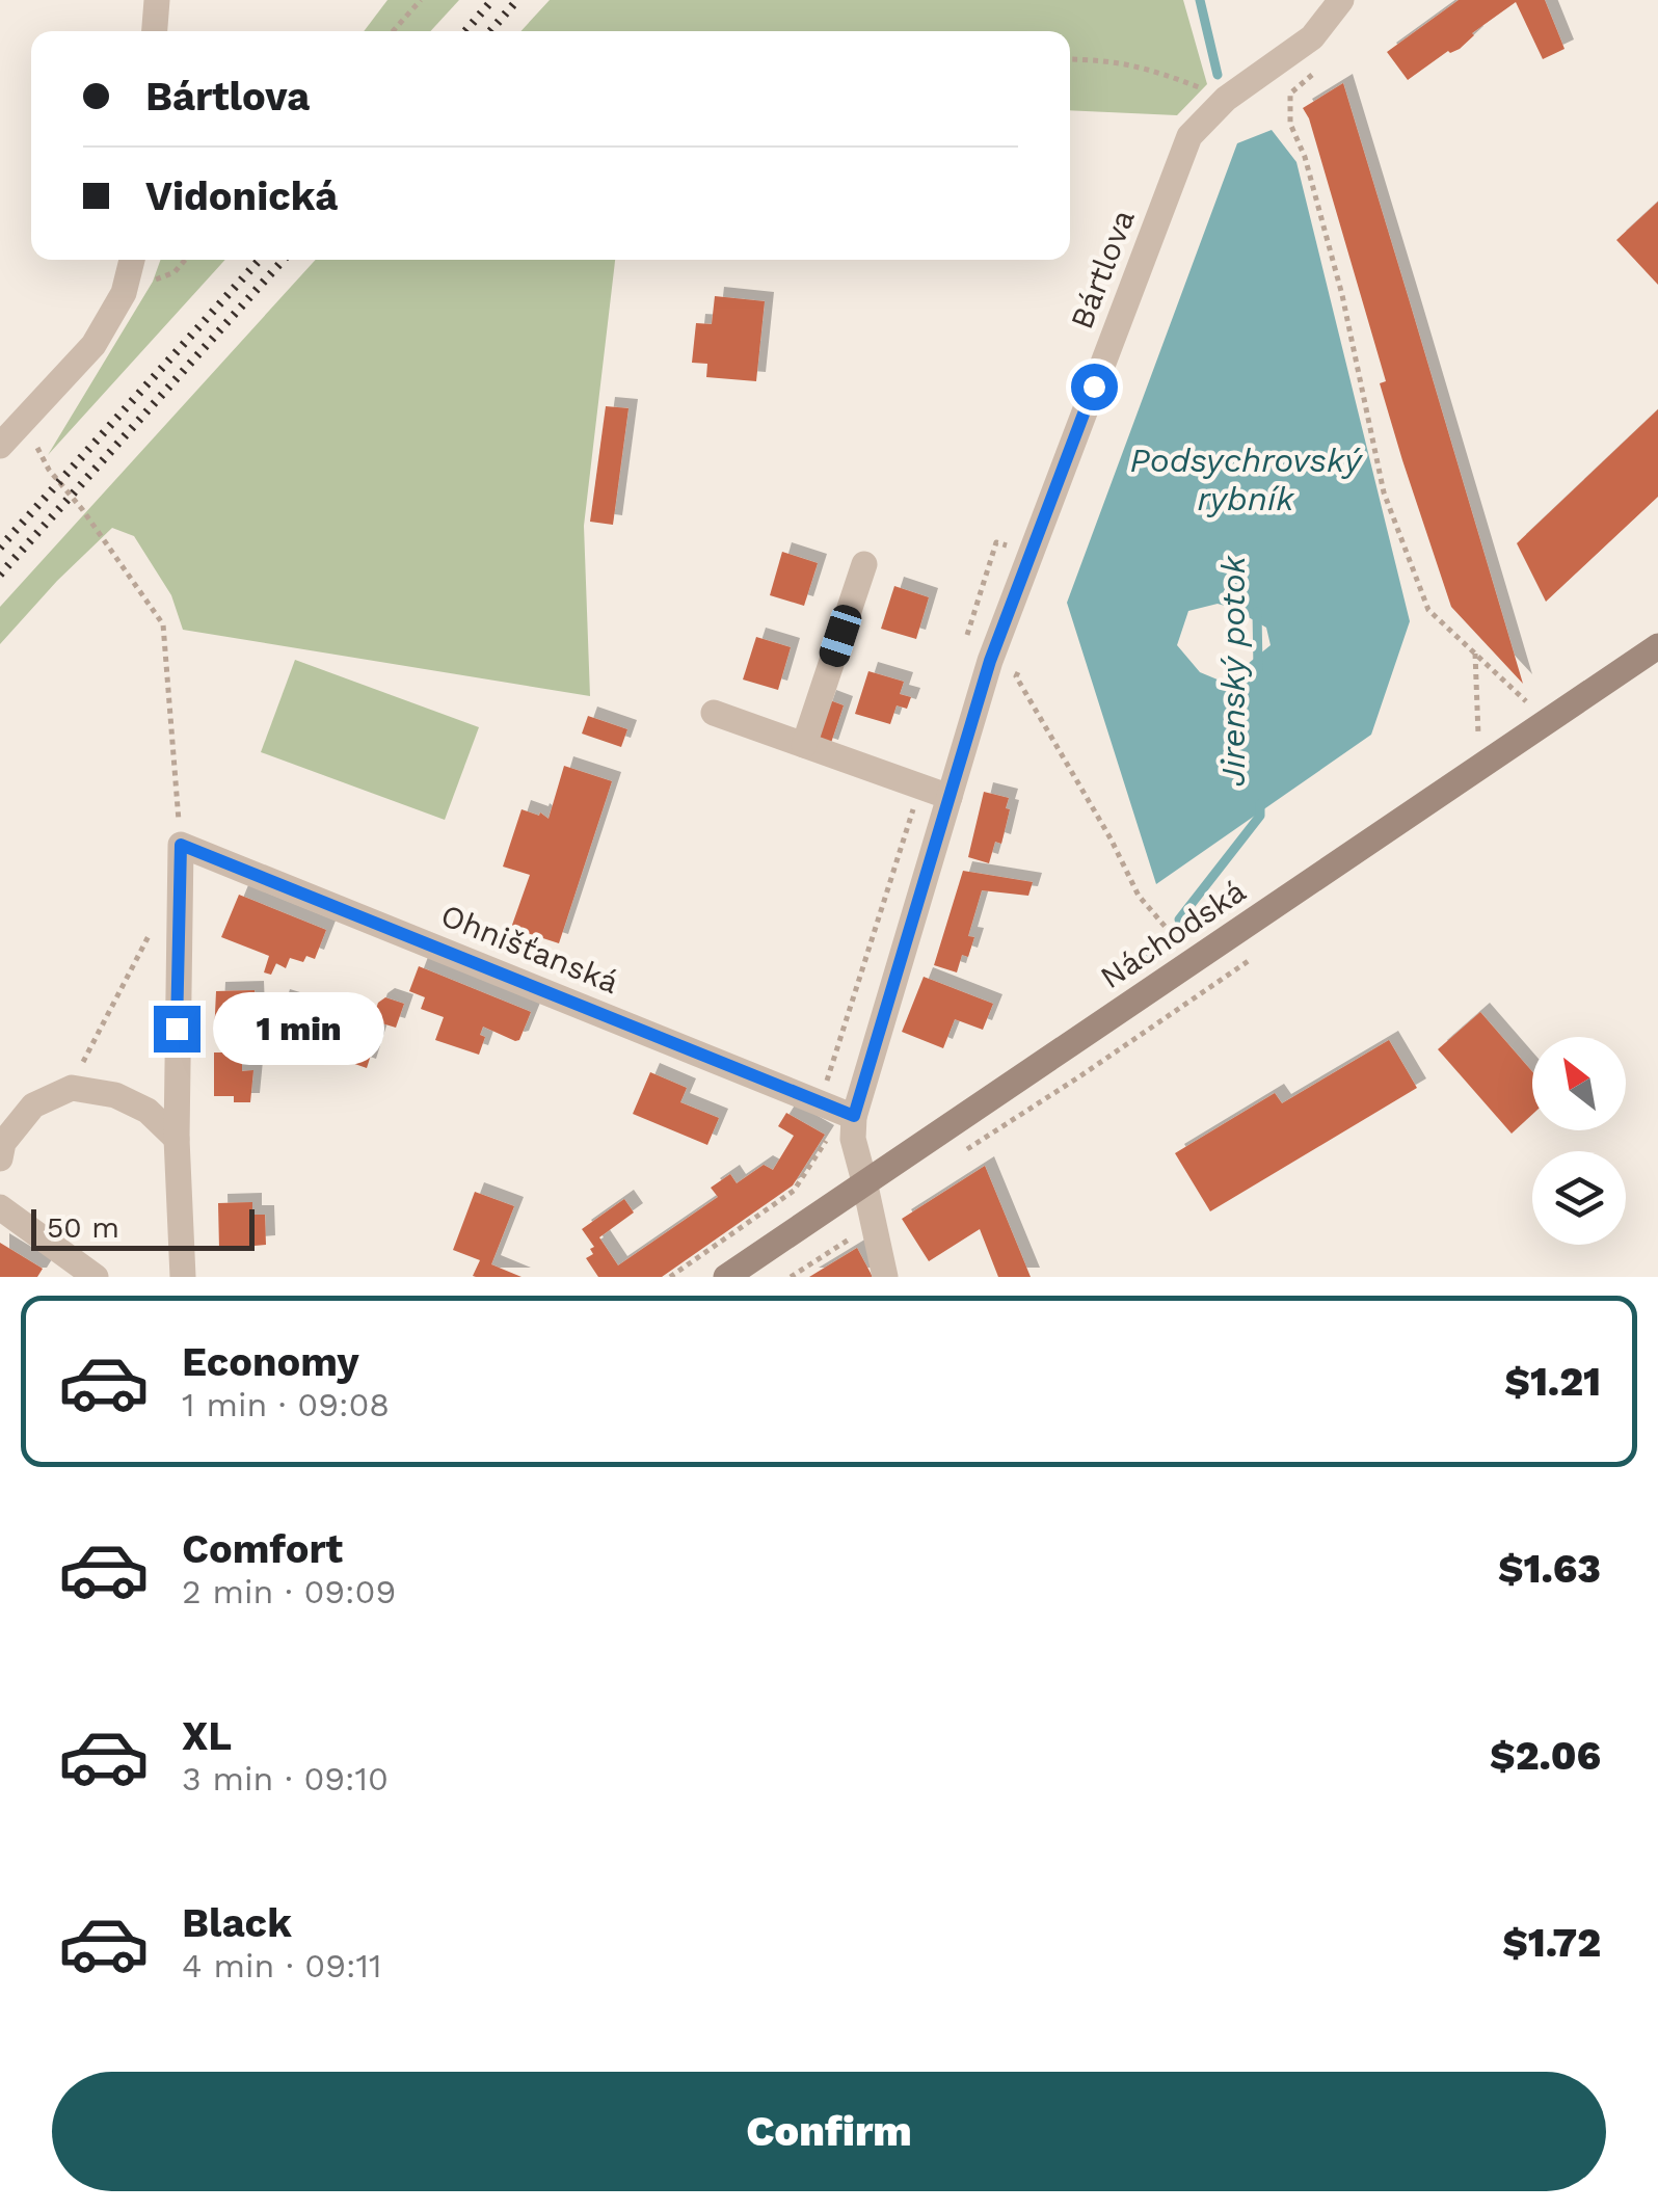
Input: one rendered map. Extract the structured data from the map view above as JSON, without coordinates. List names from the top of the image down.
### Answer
{
  "streets": {
    "main road": ["Náchodská"],
    "street": ["Bártlova", "Ohnišťanská"]
  },
  "crossings": [
    ["Bártlova", "Ohnišťanská"]
  ],
  "water": ["Podsychrovský rybník", "Jirenský potok"],
  "scale_bar": "50 m",
  "north": "top left",
  "page": {
    "banner": ["Bártlova", "Vidonická"],
    "bubble": "1 min",
    "scale": "50 m",
    "list": [
      {
        "name": "Economy",
        "note": "1 min · 09:08",
        "value": "$1.21"
      },
      {
        "name": "Comfort",
        "note": "2 min · 09:09",
        "value": "$1.63"
      },
      {
        "name": "XL",
        "note": "3 min · 09:10",
        "value": "$2.06"
      },
      {
        "name": "Black",
        "note": "4 min · 09:11",
        "value": "$1.72"
      }
    ],
    "buttons": "Confirm"
  }
}
